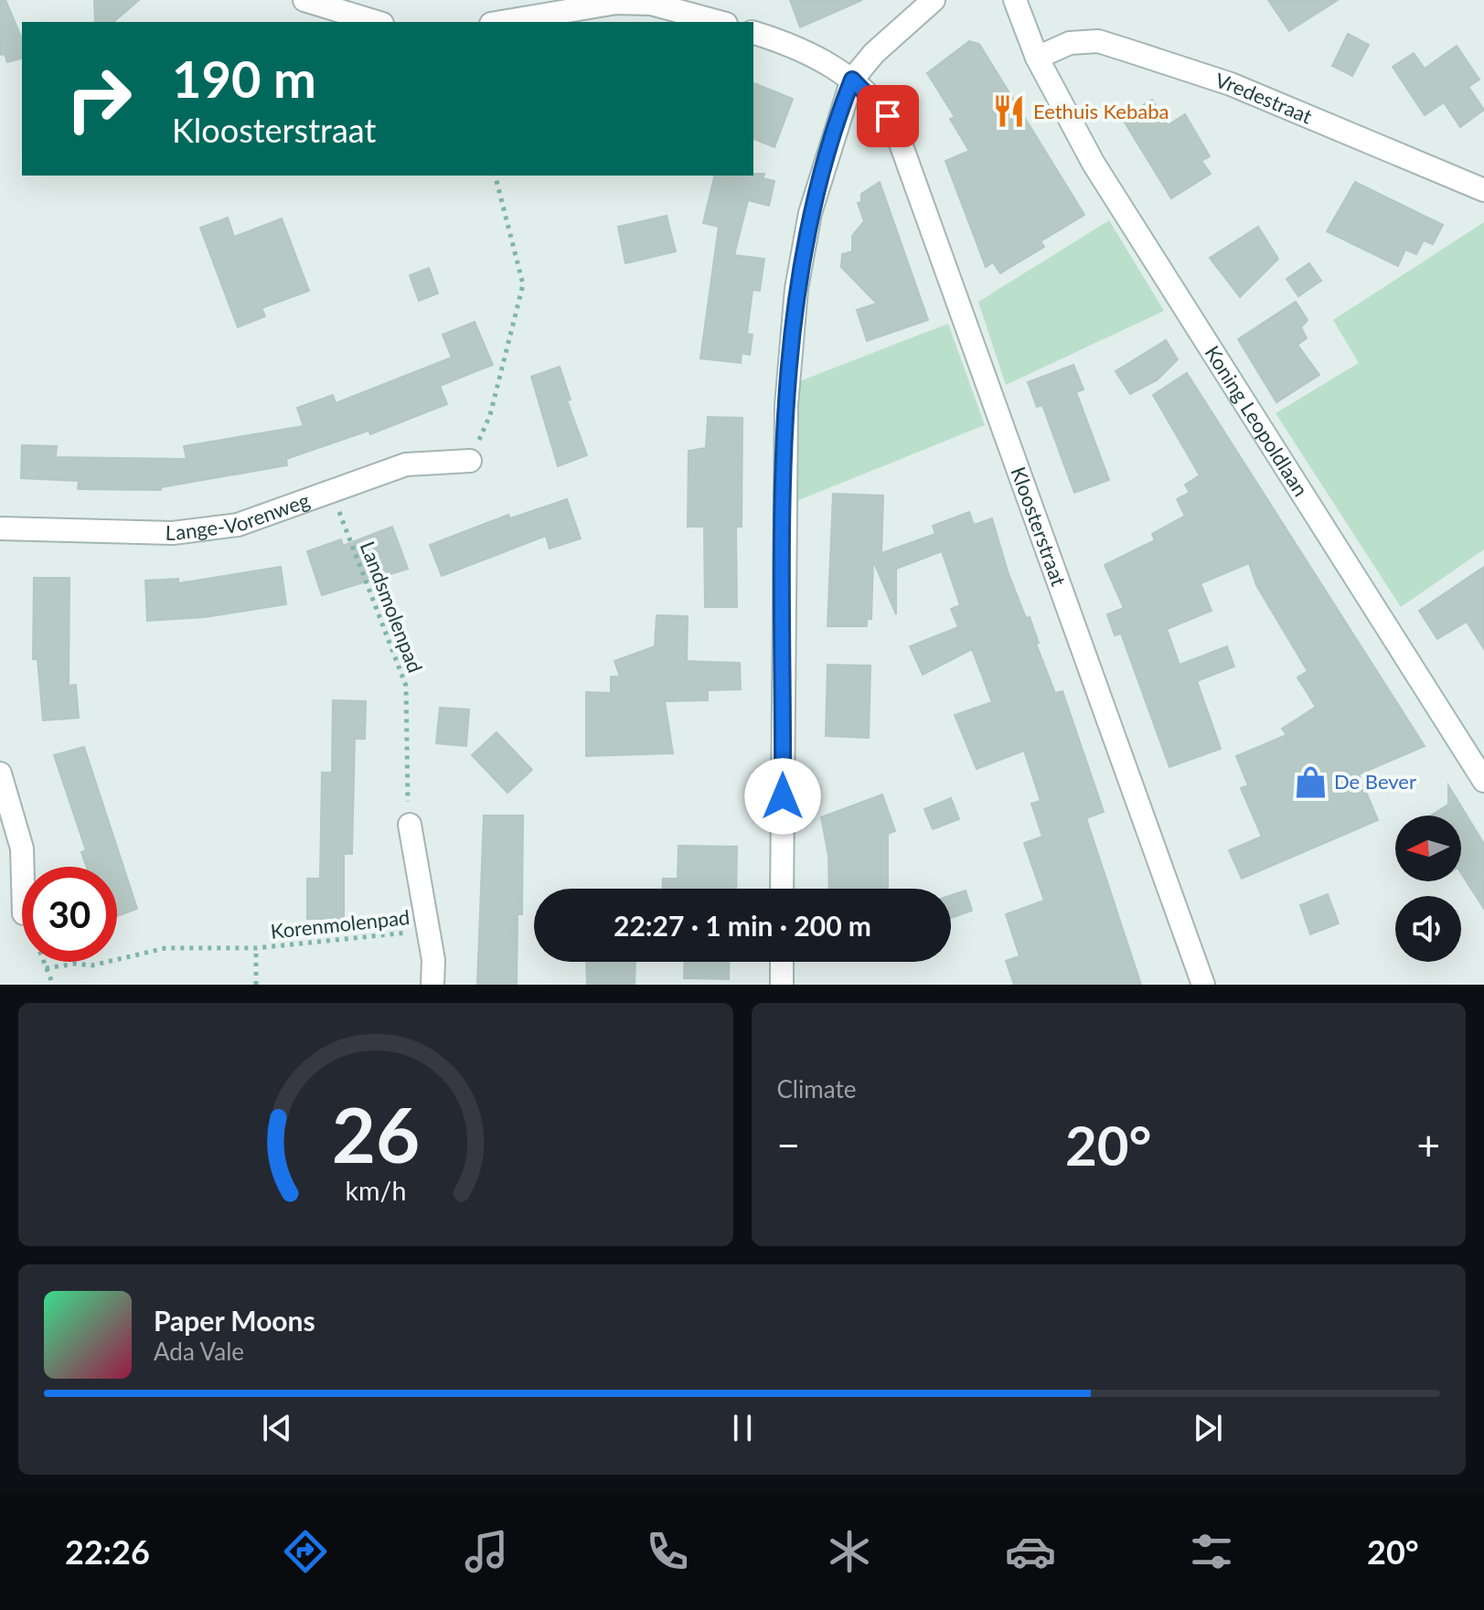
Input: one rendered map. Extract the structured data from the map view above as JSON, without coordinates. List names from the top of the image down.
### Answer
{
  "streets": {
    "street": [
      "Vredestraat",
      "Koning Leopoldlaan",
      "Lange-Vorenweg",
      "Kloosterstraat"
    ],
    "path": ["Landsmolenpad", "Korenmolenpad"]
  },
  "crossings": [
    ["Vredestraat", "Koning Leopoldlaan"],
    ["Lange-Vorenweg", "Landsmolenpad"]
  ],
  "places": {
    "restaurant": ["Eethuis Kebaba"],
    "shop": ["De Bever"]
  },
  "north": "left",
  "page": {
    "turn": ["190 m", "Kloosterstraat"],
    "limit": "30",
    "trip": "22:27 · 1 min · 200 m",
    "tile": "Climate",
    "heat": ["−", "20°", "+"],
    "song": ["Paper Moons", "Ada Vale"],
    "tabs": ["22:26", "20°"],
    "gauge": ["26", "km/h"]
  }
}
